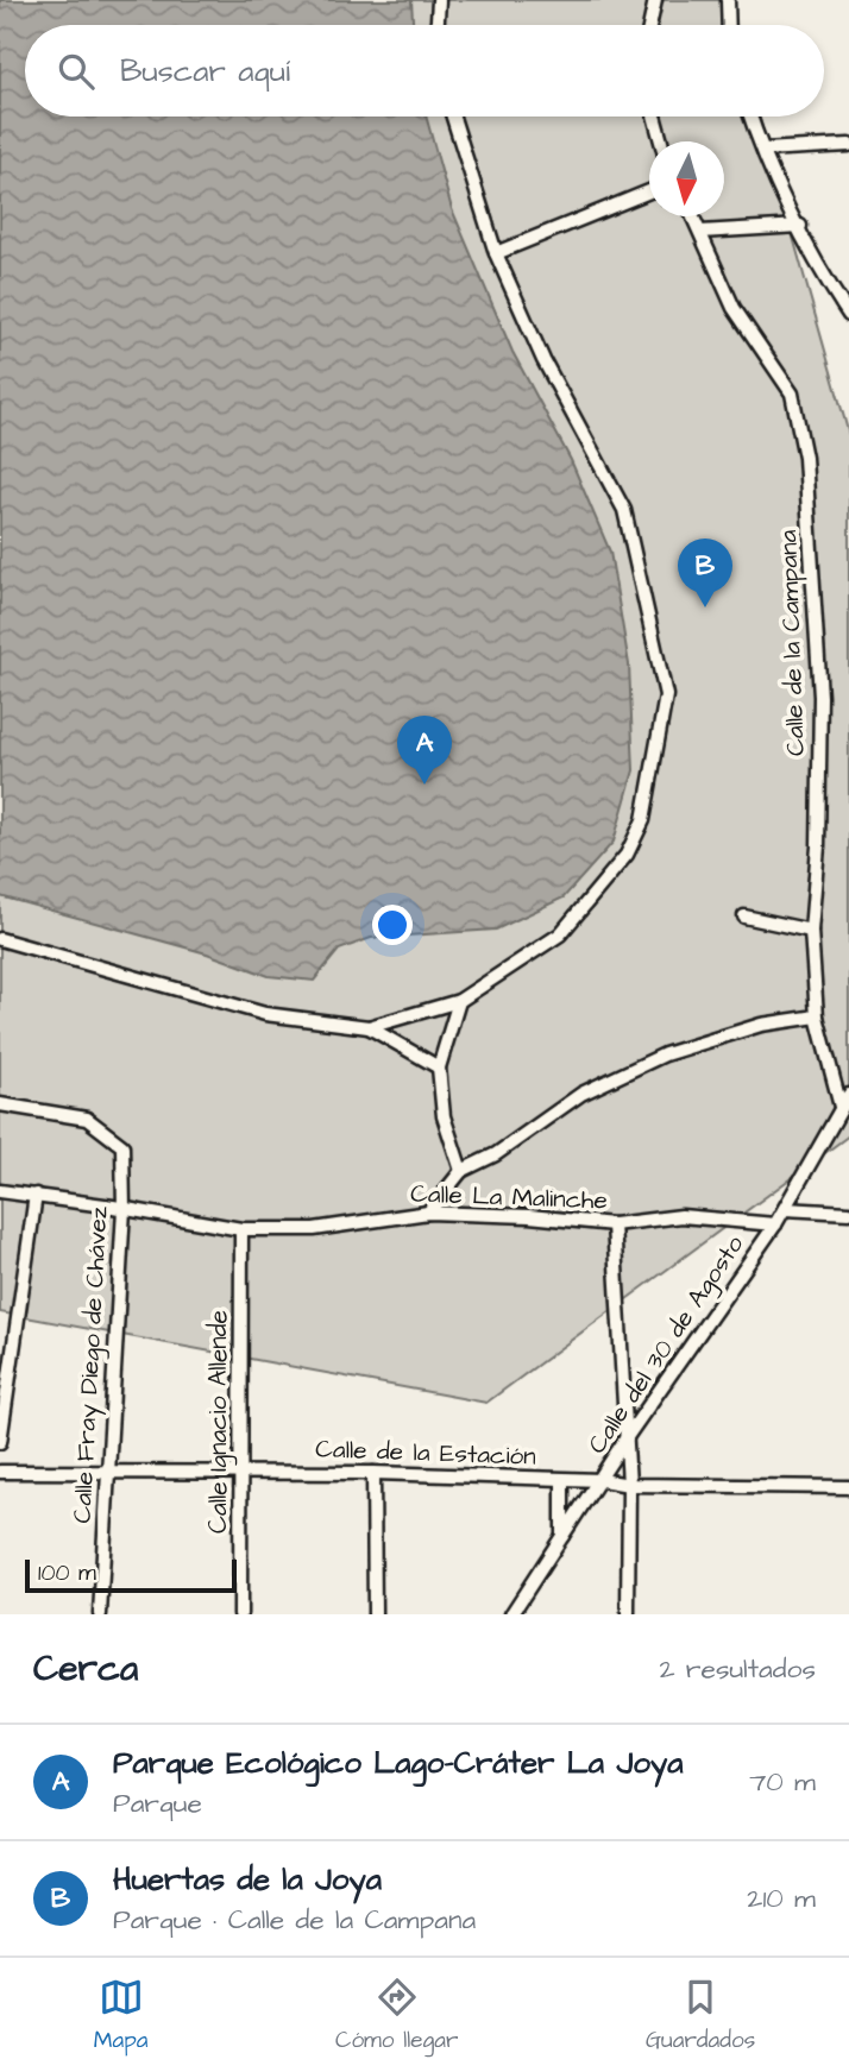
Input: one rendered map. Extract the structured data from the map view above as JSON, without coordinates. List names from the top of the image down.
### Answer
{
  "streets": {
    "street": [
      "Calle de la Campana",
      "Calle La Malinche",
      "Calle del 30 de Agosto",
      "Calle Fray Diego de Chávez",
      "Calle Ignacio Allende",
      "Calle de la Estación"
    ]
  },
  "crossings": [
    ["Calle de la Campana", "Calle del 30 de Agosto"],
    ["Calle La Malinche", "Calle del 30 de Agosto"],
    ["Calle La Malinche", "Calle Fray Diego de Chávez"],
    ["Calle La Malinche", "Calle Ignacio Allende"],
    ["Calle del 30 de Agosto", "Calle de la Estación"],
    ["Calle Fray Diego de Chávez", "Calle de la Estación"],
    ["Calle Ignacio Allende", "Calle de la Estación"]
  ],
  "scale_bar": "100 m",
  "north": "bottom",
  "page": {
    "search": "Buscar aquí",
    "pins": ["B", "A"],
    "scale": "100 m",
    "heading": ["Cerca", "2 resultados"],
    "list": [
      {
        "mark": "A",
        "name": "Parque Ecológico Lago-Cráter La Joya",
        "note": "Parque",
        "value": "70 m"
      },
      {
        "mark": "B",
        "name": "Huertas de la Joya",
        "note": "Parque · Calle de la Campana",
        "value": "210 m"
      }
    ],
    "nav": ["Mapa", "Cómo llegar", "Guardados"]
  }
}
